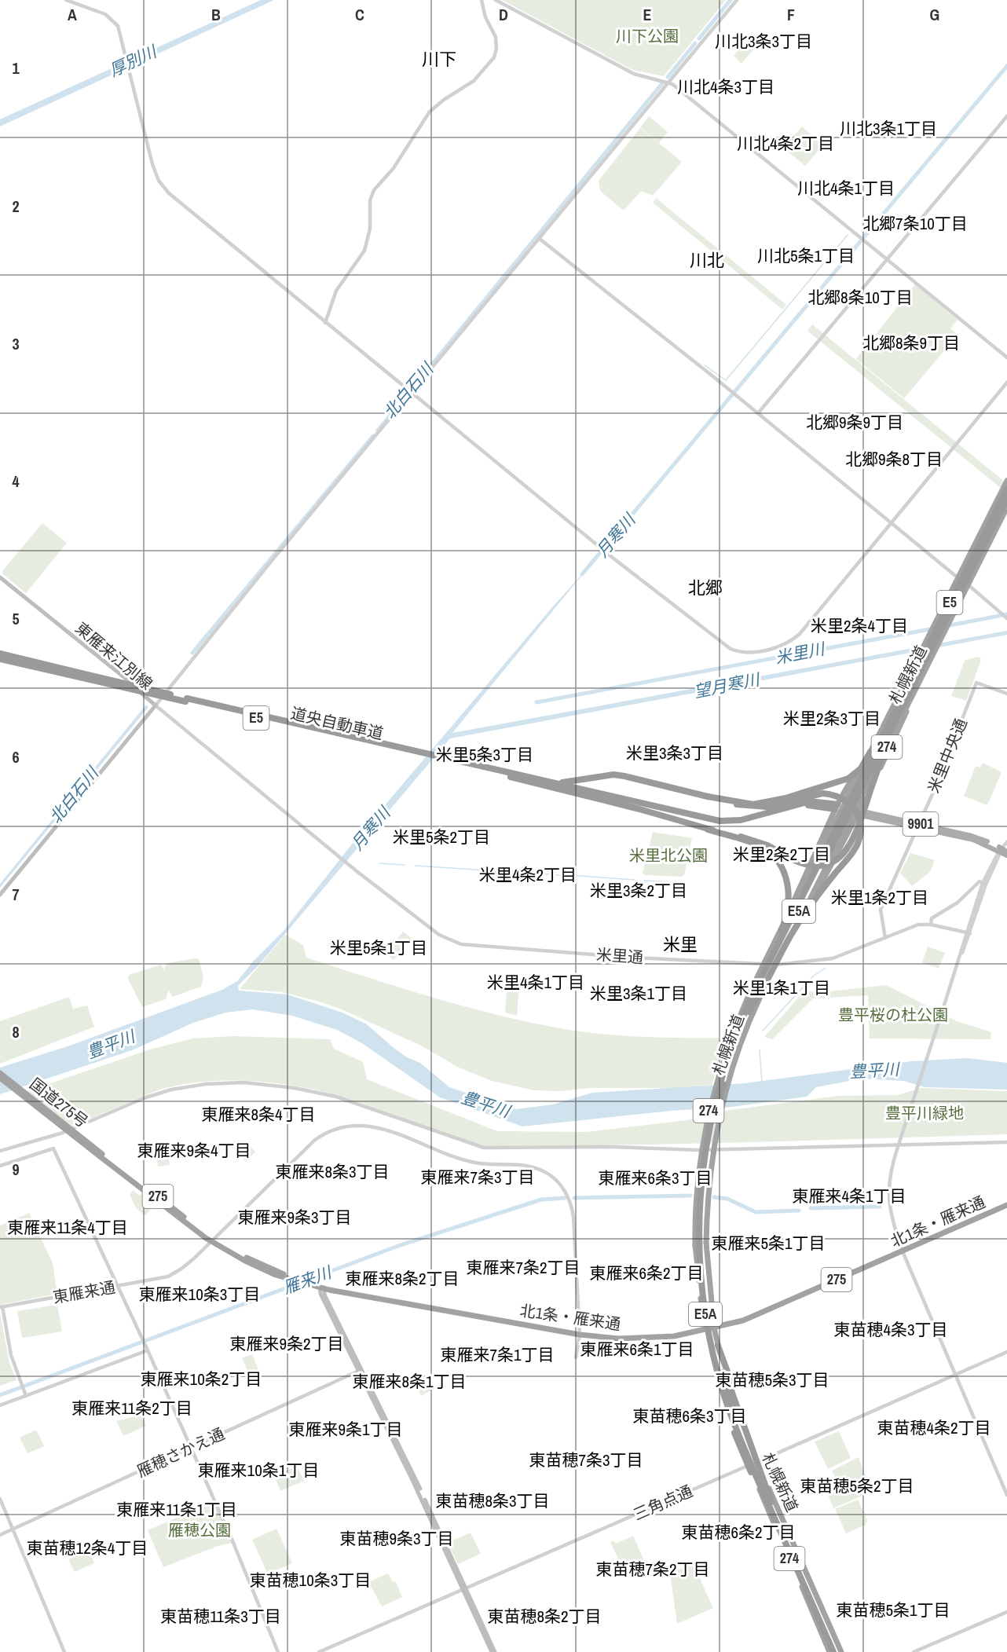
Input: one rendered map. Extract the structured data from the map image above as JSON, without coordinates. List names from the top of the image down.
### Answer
{
  "streets": {
    "highway": [
      "E5",
      "札幌新道",
      "道央自動車道",
      "274",
      "E5A",
      "国道275号",
      "275",
      "北1条・雁来通"
    ],
    "main road": ["東雁来江別線", "9901"],
    "street": [
      "米里中央通",
      "米里通",
      "東雁来通",
      "雁穂さかえ通",
      "三角点通"
    ]
  },
  "crossings": [
    ["E5", "道央自動車道"],
    ["E5", "E5A"],
    ["東雁来江別線", "米里通"],
    ["札幌新道", "E5A"],
    ["札幌新道", "米里通"],
    ["札幌新道", "北1条・雁来通"],
    ["札幌新道", "三角点通"],
    ["米里中央通", "9901"],
    ["米里中央通", "米里通"],
    ["E5A", "米里通"],
    ["国道275号", "北1条・雁来通"],
    ["北1条・雁来通", "東雁来通"]
  ],
  "districts": [
    "川北3条3丁目",
    "川下",
    "川北4条3丁目",
    "川北3条1丁目",
    "川北4条2丁目",
    "川北4条1丁目",
    "北郷7条10丁目",
    "川北5条1丁目",
    "川北",
    "北郷8条10丁目",
    "北郷8条9丁目",
    "北郷9条9丁目",
    "北郷9条8丁目",
    "北郷",
    "米里2条4丁目",
    "米里2条3丁目",
    "米里3条3丁目",
    "米里5条3丁目",
    "米里5条2丁目",
    "米里2条2丁目",
    "米里4条2丁目",
    "米里3条2丁目",
    "米里1条2丁目",
    "米里",
    "米里5条1丁目",
    "米里4条1丁目",
    "米里1条1丁目",
    "米里3条1丁目",
    "東雁来8条4丁目",
    "東雁来9条4丁目",
    "東雁来8条3丁目",
    "東雁来7条3丁目",
    "東雁来6条3丁目",
    "東雁来4条1丁目",
    "東雁来9条3丁目",
    "東雁来11条4丁目",
    "東雁来5条1丁目",
    "東雁来7条2丁目",
    "東雁来6条2丁目",
    "東雁来8条2丁目",
    "東雁来10条3丁目",
    "東苗穂4条3丁目",
    "東雁来9条2丁目",
    "東雁来6条1丁目",
    "東雁来7条1丁目",
    "東雁来10条2丁目",
    "東苗穂5条3丁目",
    "東雁来8条1丁目",
    "東雁来11条2丁目",
    "東苗穂6条3丁目",
    "東苗穂4条2丁目",
    "東雁来9条1丁目",
    "東苗穂7条3丁目",
    "東雁来10条1丁目",
    "東苗穂5条2丁目",
    "東苗穂8条3丁目",
    "東雁来11条1丁目",
    "東苗穂6条2丁目",
    "東苗穂9条3丁目",
    "東苗穂12条4丁目",
    "東苗穂7条2丁目",
    "東苗穂10条3丁目",
    "東苗穂5条1丁目",
    "東苗穂11条3丁目",
    "東苗穂8条2丁目"
  ],
  "water": [
    "厚別川",
    "北白石川",
    "月寒川",
    "米里川",
    "望月寒川",
    "豊平川",
    "雁来川"
  ],
  "parks": [
    "川下公園",
    "米里北公園",
    "豊平桜の杜公園",
    "豊平川緑地",
    "雁穂公園"
  ],
  "grid": {
    "columns": [
      "A",
      "B",
      "C",
      "D",
      "E",
      "F",
      "G"
    ],
    "rows": [
      "1",
      "2",
      "3",
      "4",
      "5",
      "6",
      "7",
      "8",
      "9"
    ]
  }
}
